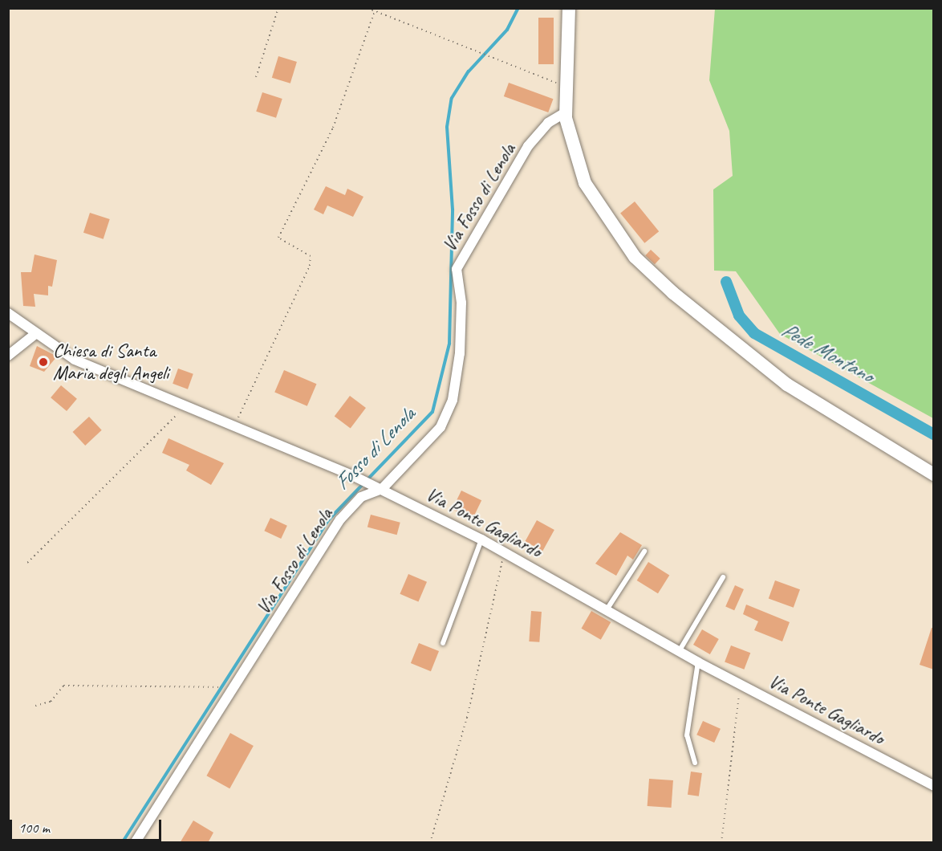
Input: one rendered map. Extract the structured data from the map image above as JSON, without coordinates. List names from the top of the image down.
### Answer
{
  "streets": {
    "street": ["Via Fosso di Lenola", "Via Ponte Gagliardo"]
  },
  "crossings": [
    ["Via Fosso di Lenola", "Via Ponte Gagliardo"]
  ],
  "water": ["Pede Montano", "Fosso di Lenola"],
  "places": ["Chiesa di Santa Maria degli Angeli"],
  "scale_bar": "100 m"
}
